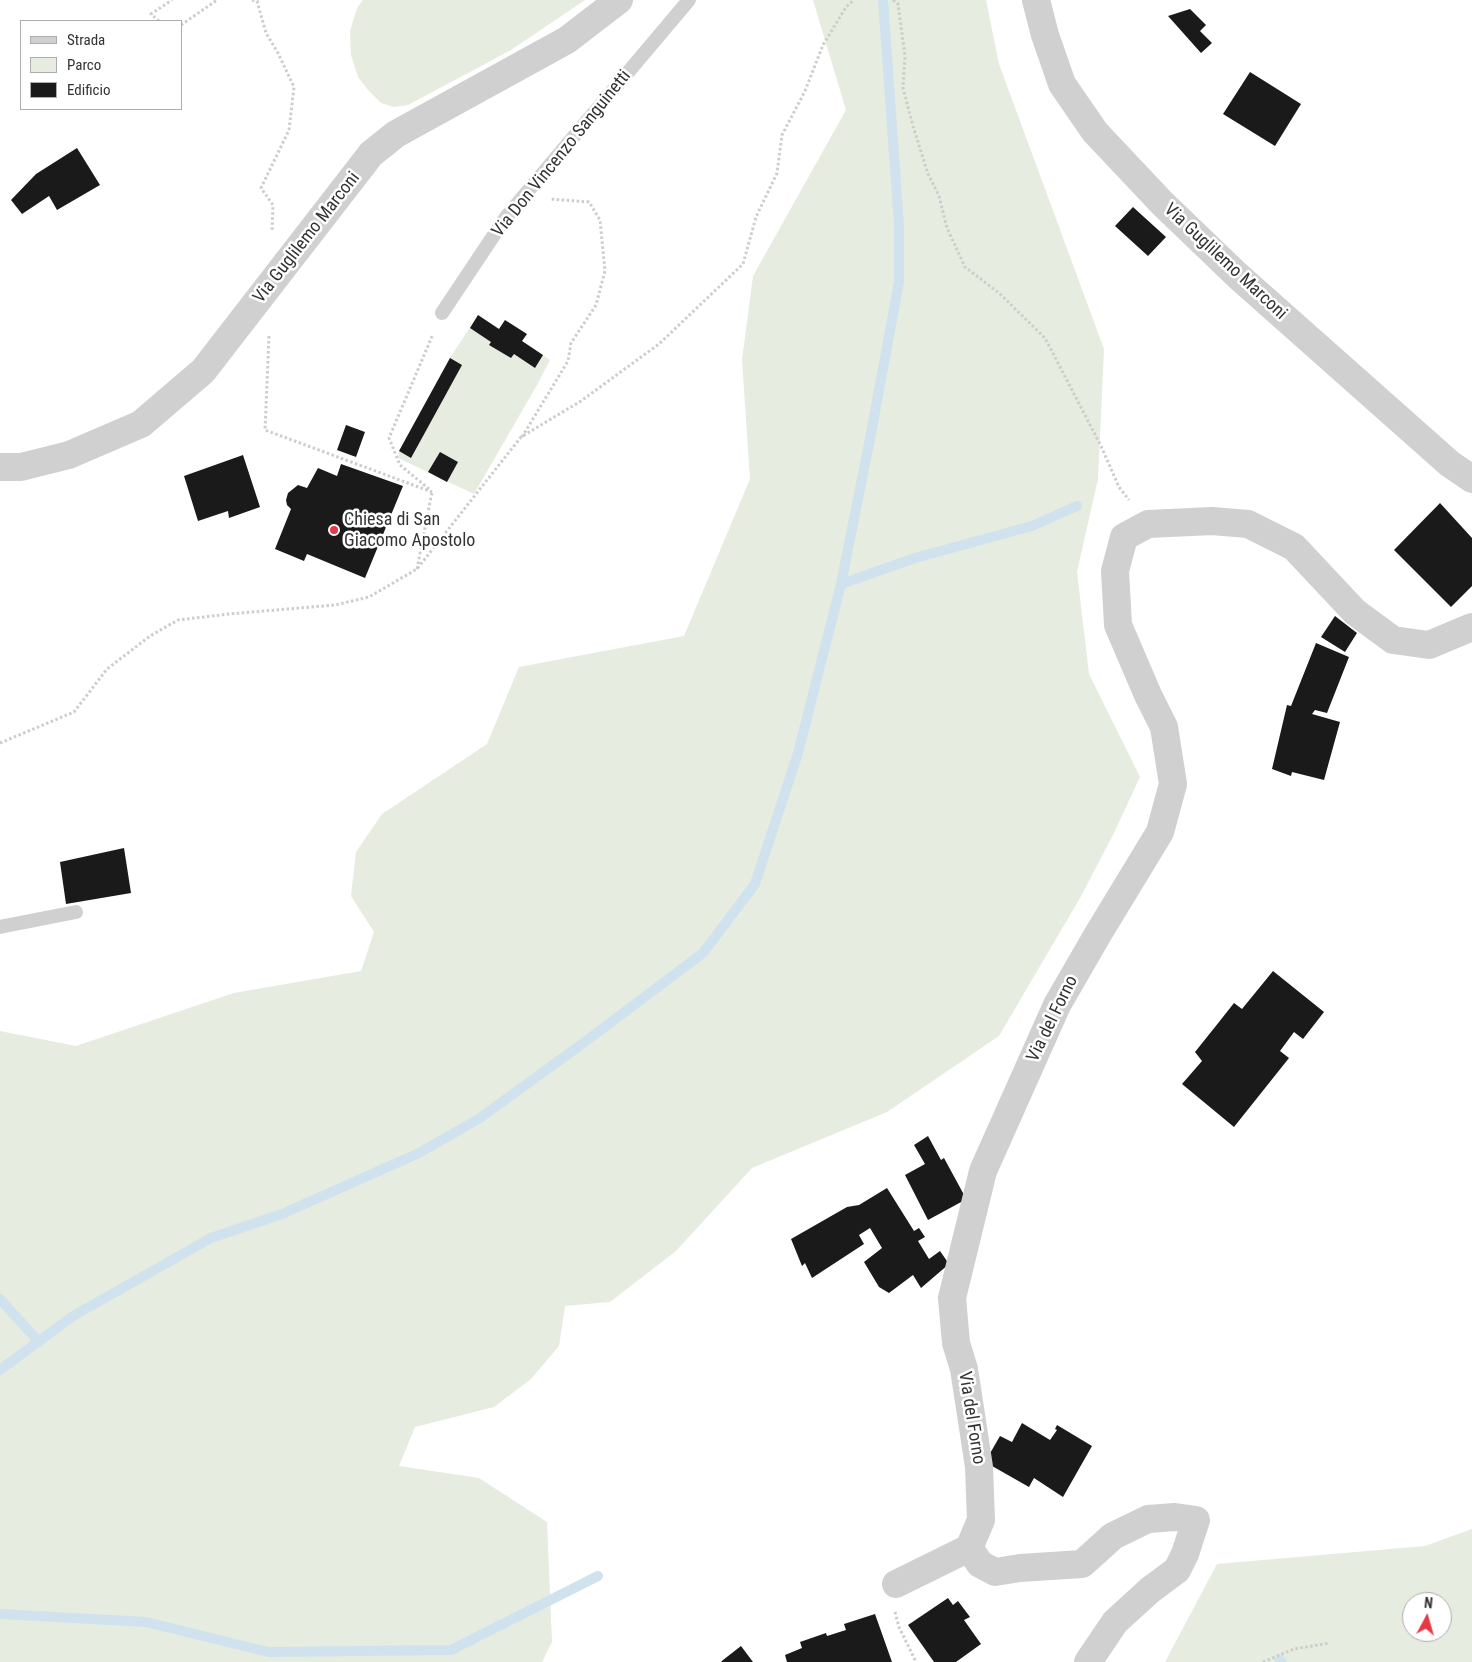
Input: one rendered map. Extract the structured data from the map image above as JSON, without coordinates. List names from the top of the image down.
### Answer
{
  "streets": {
    "street": ["Via Guglilemo Marconi", "Via del Forno"],
    "lane": ["Via Don Vincenzo Sanguinetti"]
  },
  "places": ["Chiesa di San Giacomo Apostolo"],
  "legend": ["Strada", "Parco", "Edificio"],
  "north": "top"
}
